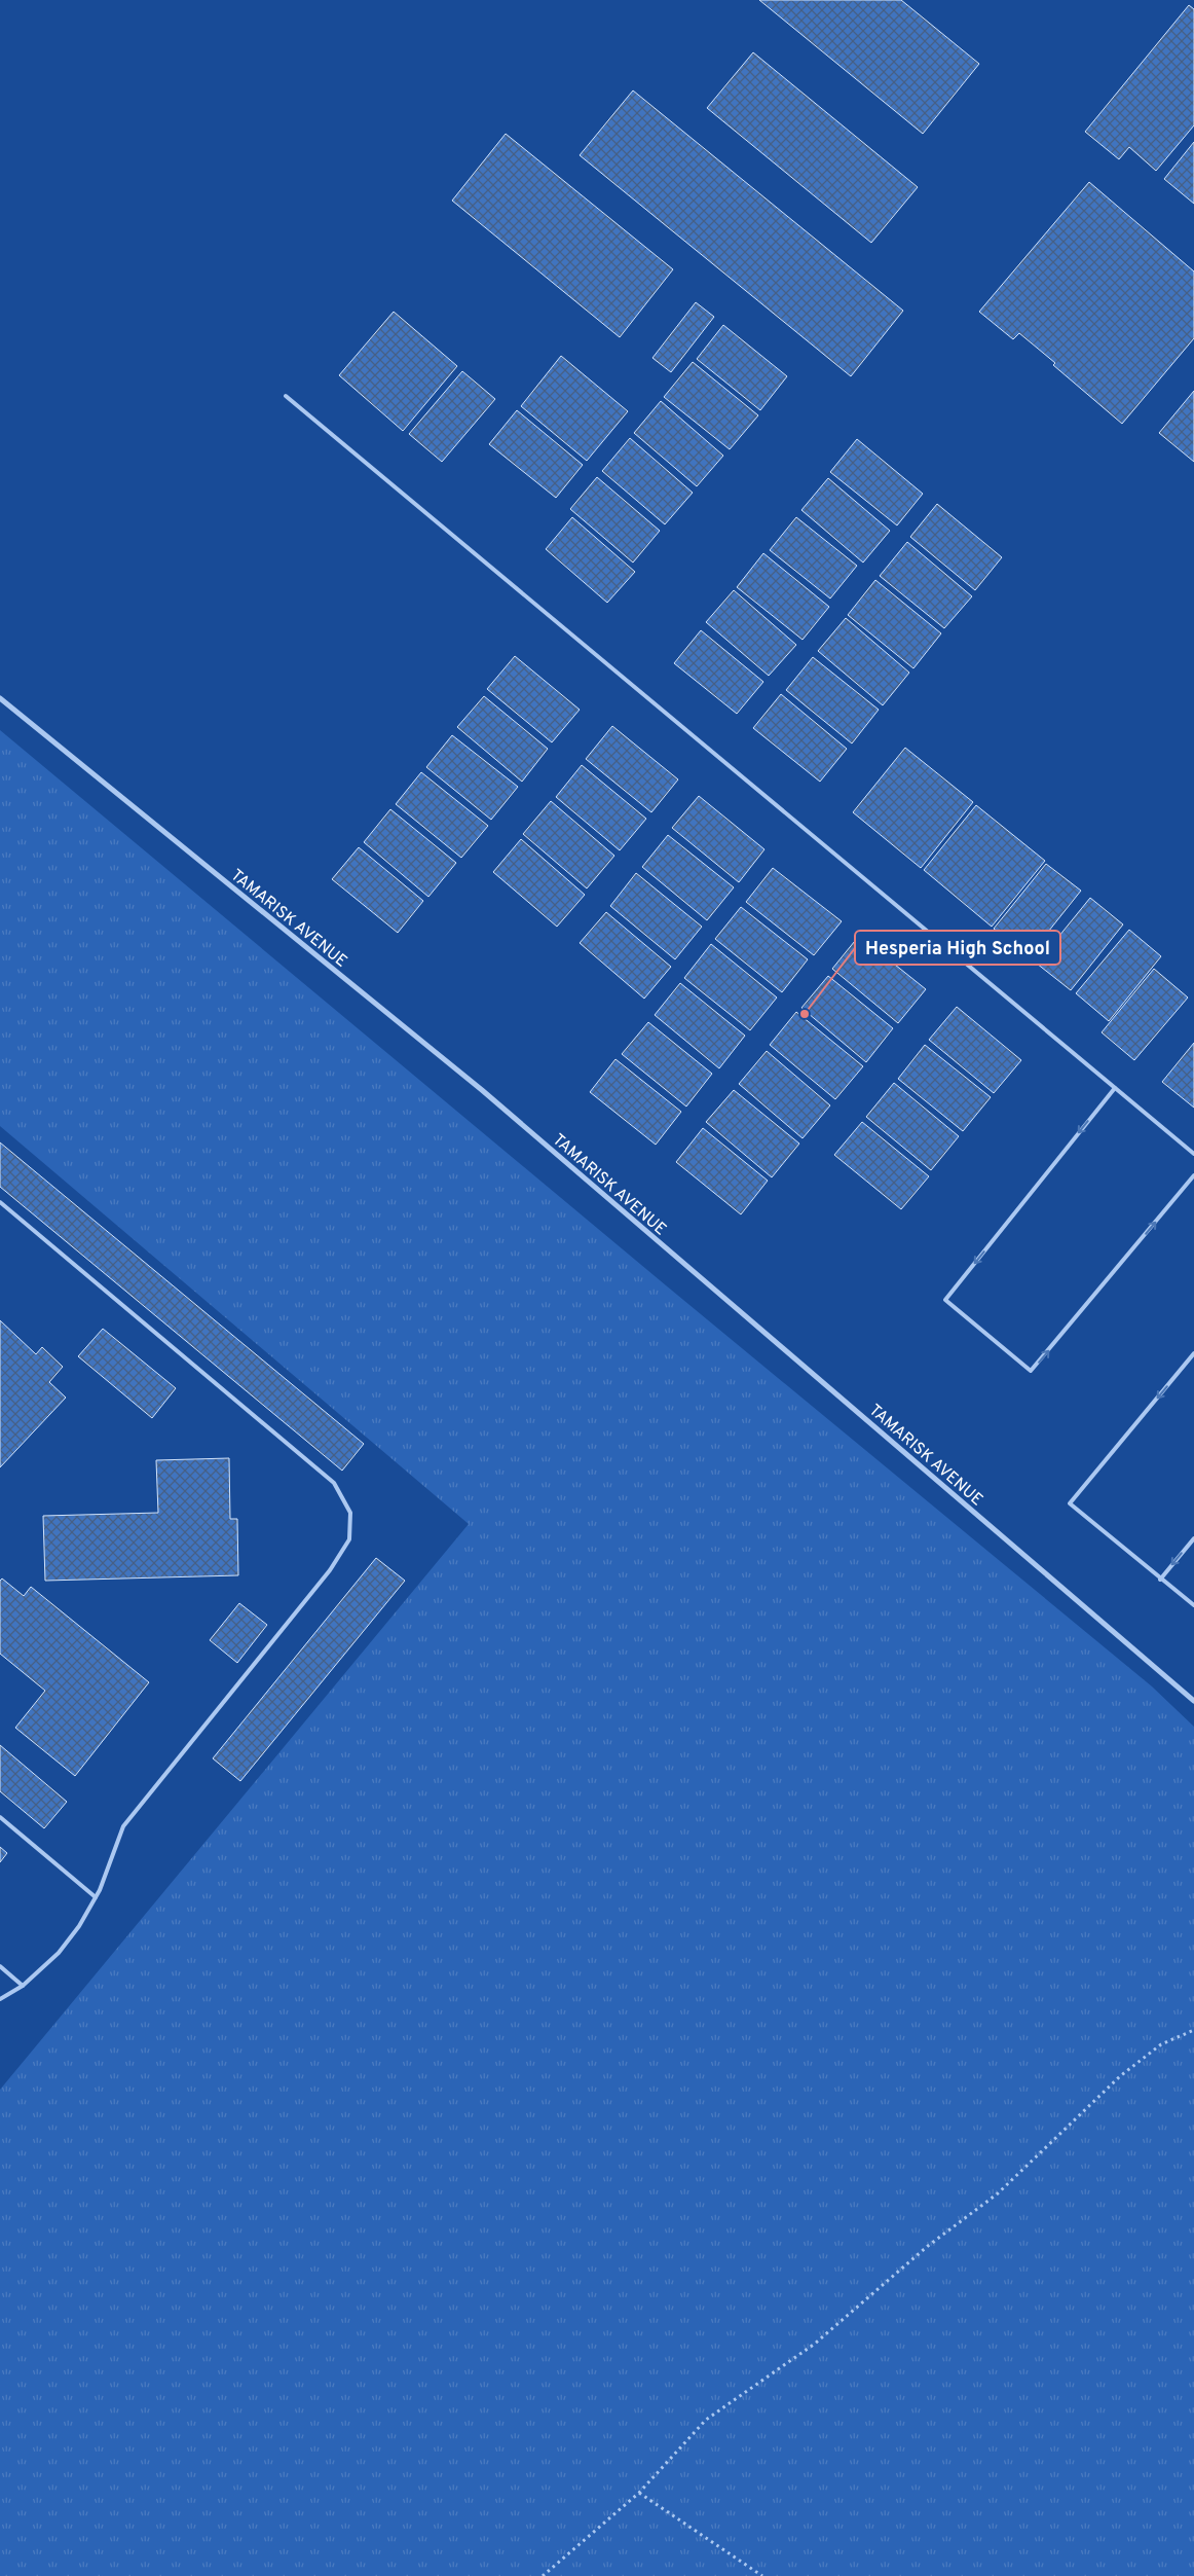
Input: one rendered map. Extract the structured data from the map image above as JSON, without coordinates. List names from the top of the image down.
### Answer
{
  "streets": {
    "street": ["TAMARISK AVENUE"]
  },
  "places": ["Hesperia High School"]
}
